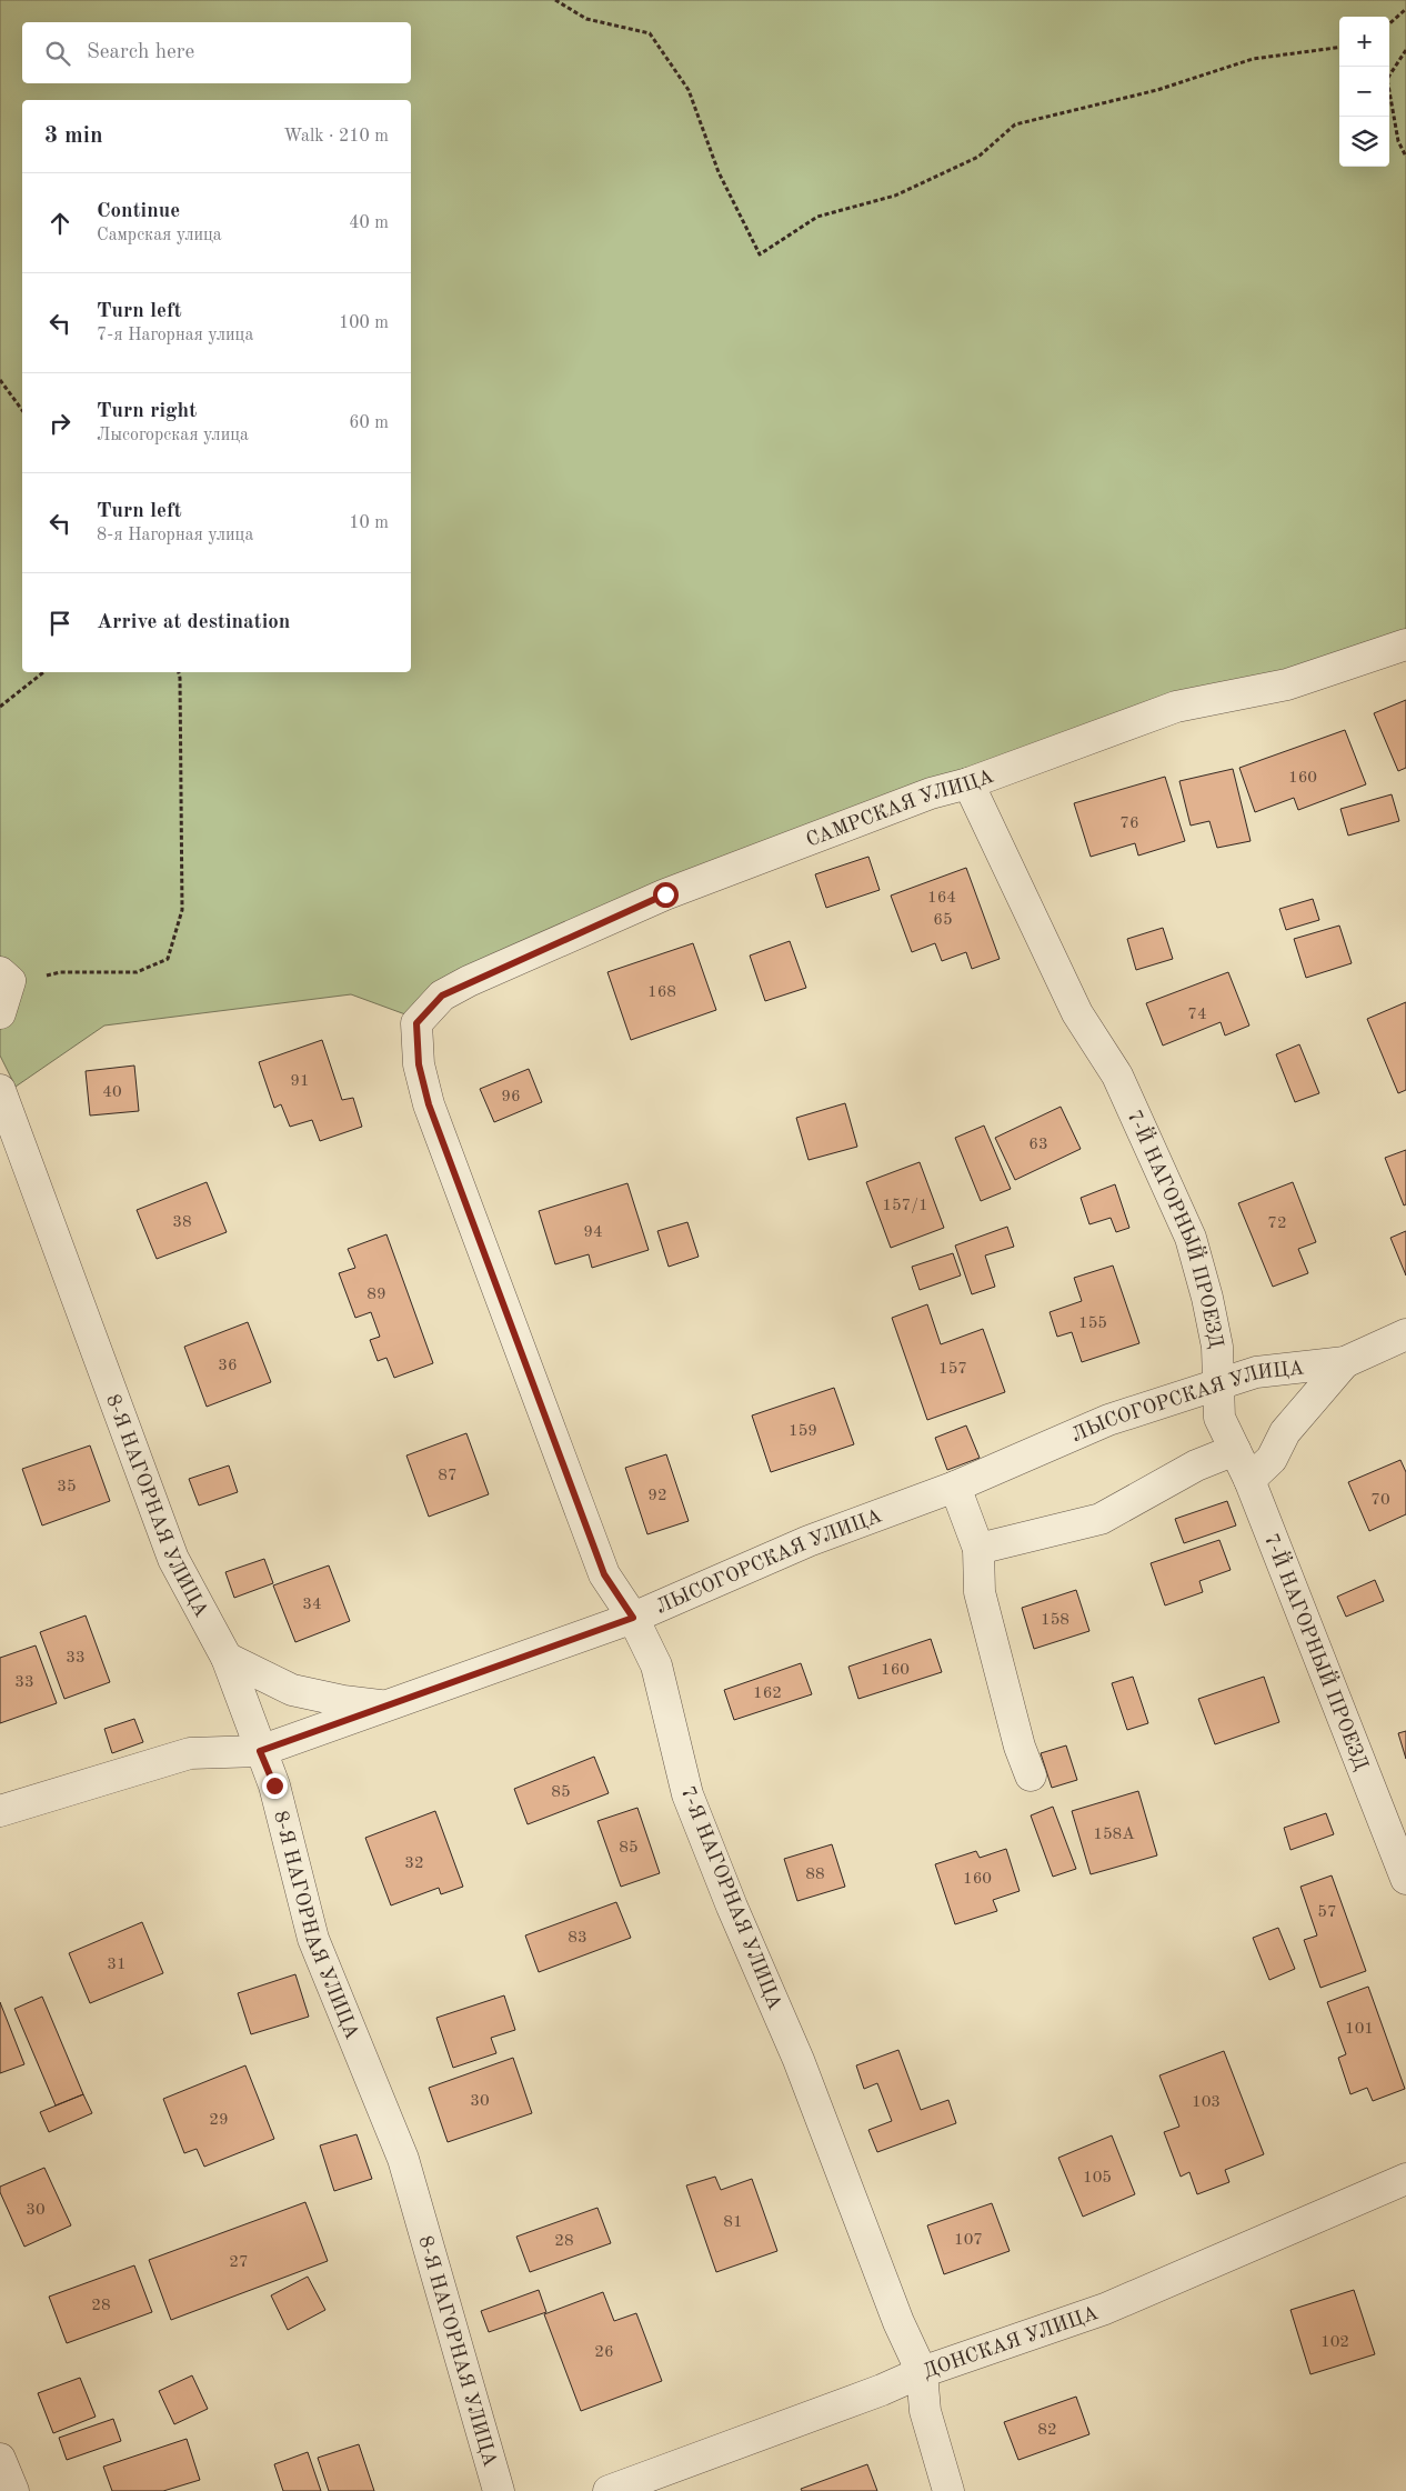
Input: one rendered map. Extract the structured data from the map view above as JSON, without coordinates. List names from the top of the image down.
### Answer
{
  "streets": {
    "street": [
      "САМРСКАЯ УЛИЦА",
      "7-Й НАГОРНЫЙ ПРОЕЗД",
      "ЛЫСОГОРСКАЯ УЛИЦА",
      "8-Я НАГОРНАЯ УЛИЦА",
      "7-Я НАГОРНАЯ УЛИЦА",
      "ДОНСКАЯ УЛИЦА"
    ]
  },
  "crossings": [
    ["САМРСКАЯ УЛИЦА", "7-Й НАГОРНЫЙ ПРОЕЗД"],
    ["САМРСКАЯ УЛИЦА", "7-Я НАГОРНАЯ УЛИЦА"],
    ["7-Й НАГОРНЫЙ ПРОЕЗД", "ЛЫСОГОРСКАЯ УЛИЦА"],
    ["ЛЫСОГОРСКАЯ УЛИЦА", "8-Я НАГОРНАЯ УЛИЦА"],
    ["ЛЫСОГОРСКАЯ УЛИЦА", "7-Я НАГОРНАЯ УЛИЦА"],
    ["7-Я НАГОРНАЯ УЛИЦА", "ДОНСКАЯ УЛИЦА"]
  ],
  "house_numbers": [
    "160",
    "76",
    "164",
    "65",
    "168",
    "74",
    "91",
    "40",
    "96",
    "63",
    "157/1",
    "38",
    "72",
    "94",
    "89",
    "155",
    "36",
    "157",
    "159",
    "87",
    "35",
    "92",
    "70",
    "34",
    "158",
    "33",
    "160",
    "33",
    "162",
    "85",
    "158А",
    "85",
    "32",
    "88",
    "160",
    "57",
    "83",
    "31",
    "101",
    "30",
    "103",
    "29",
    "105",
    "30",
    "81",
    "107",
    "28",
    "27",
    "28",
    "102",
    "26",
    "82"
  ],
  "page": {
    "map_buttons": ["+", "−"],
    "search": "Search here",
    "heading": ["3 min", "Walk · 210 m"],
    "list": [
      ["Continue", "Самрская улица", "40 m"],
      ["Turn left", "7-я Нагорная улица", "100 m"],
      ["Turn right", "Лысогорская улица", "60 m"],
      ["Turn left", "8-я Нагорная улица", "10 m"],
      "Arrive at destination"
    ]
  }
}
